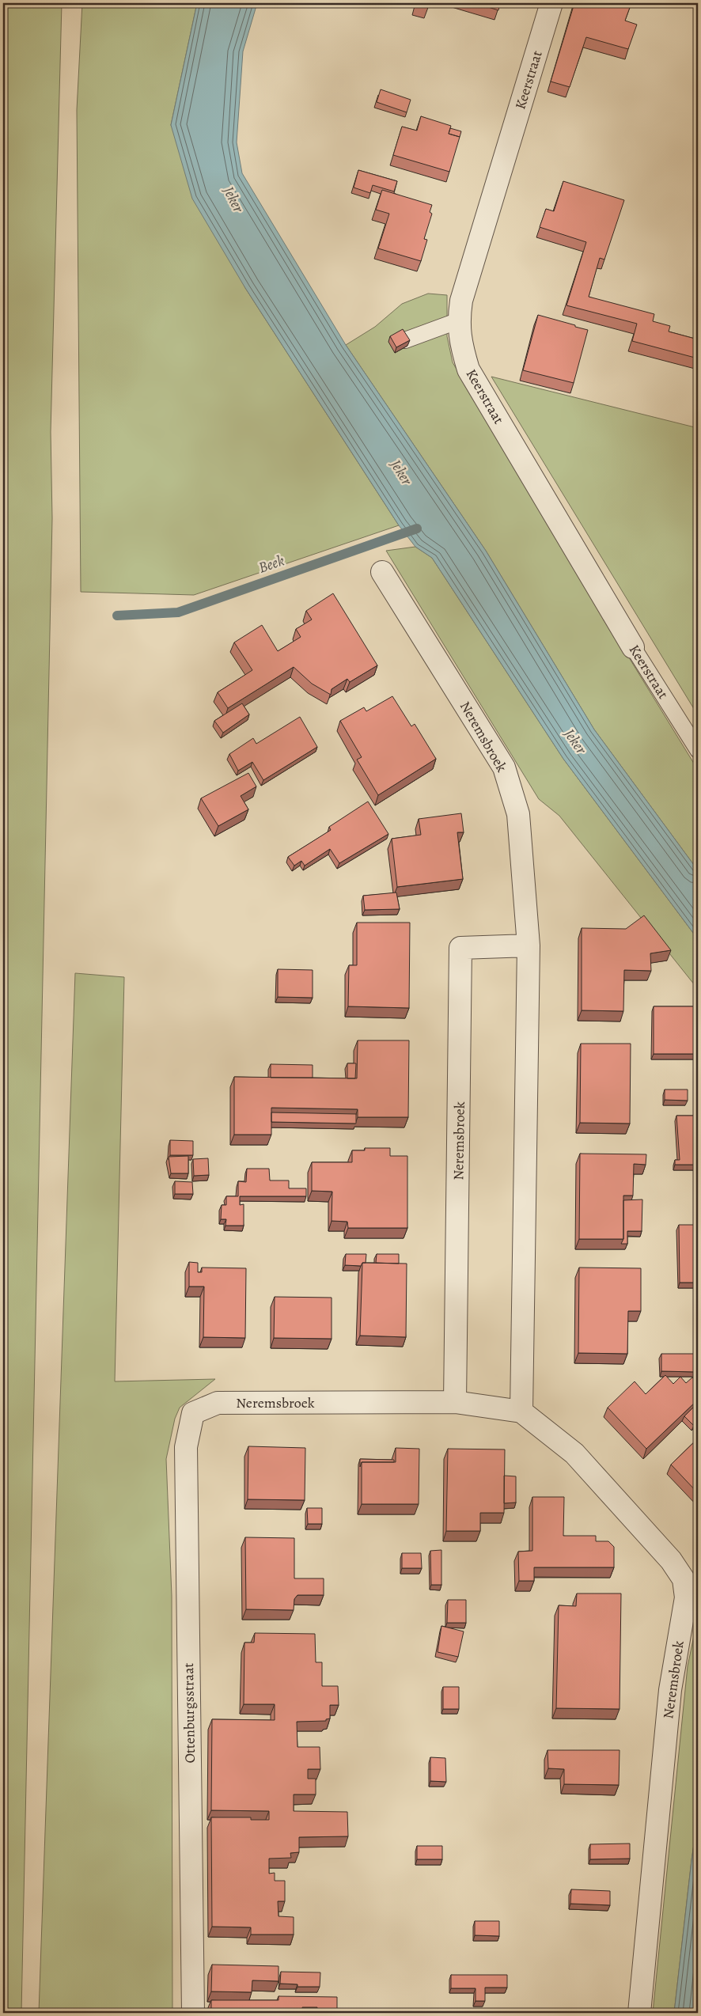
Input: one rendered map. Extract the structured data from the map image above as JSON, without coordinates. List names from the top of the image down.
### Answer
{
  "streets": {
    "street": ["Keerstraat", "Neremsbroek", "Ottenburgsstraat"]
  },
  "crossings": [
    ["Neremsbroek", "Ottenburgsstraat"]
  ],
  "water": ["Jeker", "Beek"]
}
